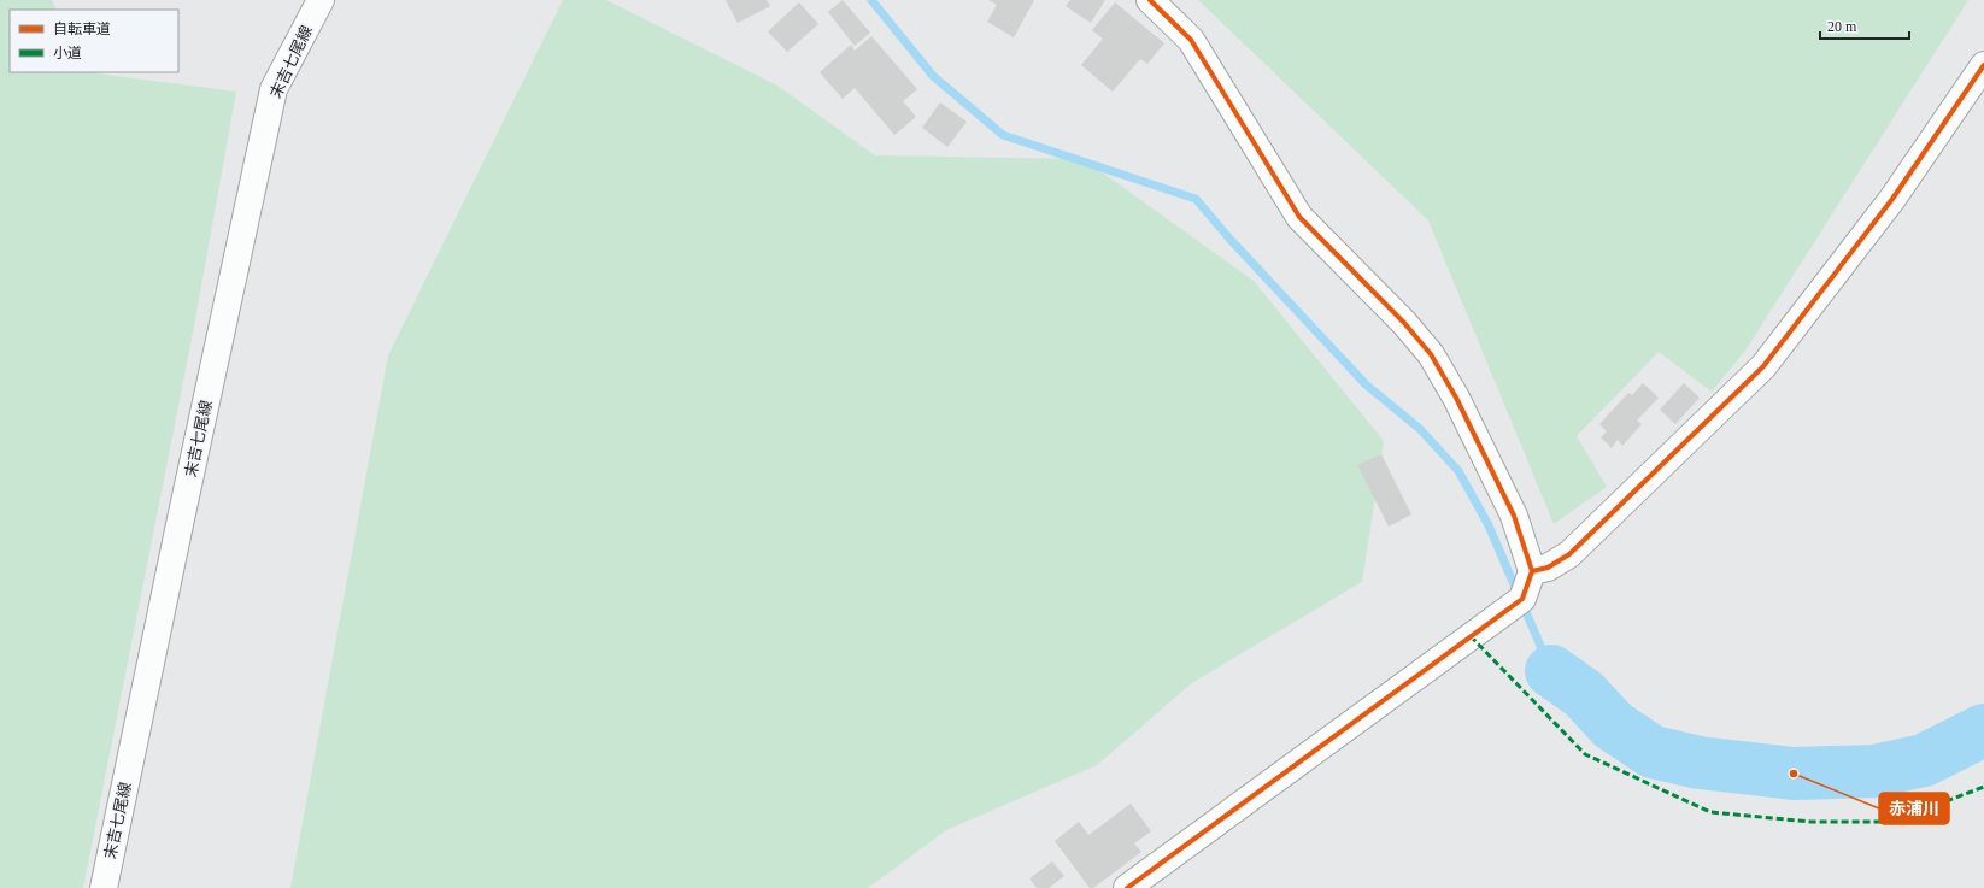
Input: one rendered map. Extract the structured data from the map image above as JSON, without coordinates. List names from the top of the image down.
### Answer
{
  "streets": {
    "street": ["末吉七尾線"]
  },
  "places": ["赤浦川"],
  "legend": ["自転車道", "小道"],
  "scale_bar": "20 m"
}
